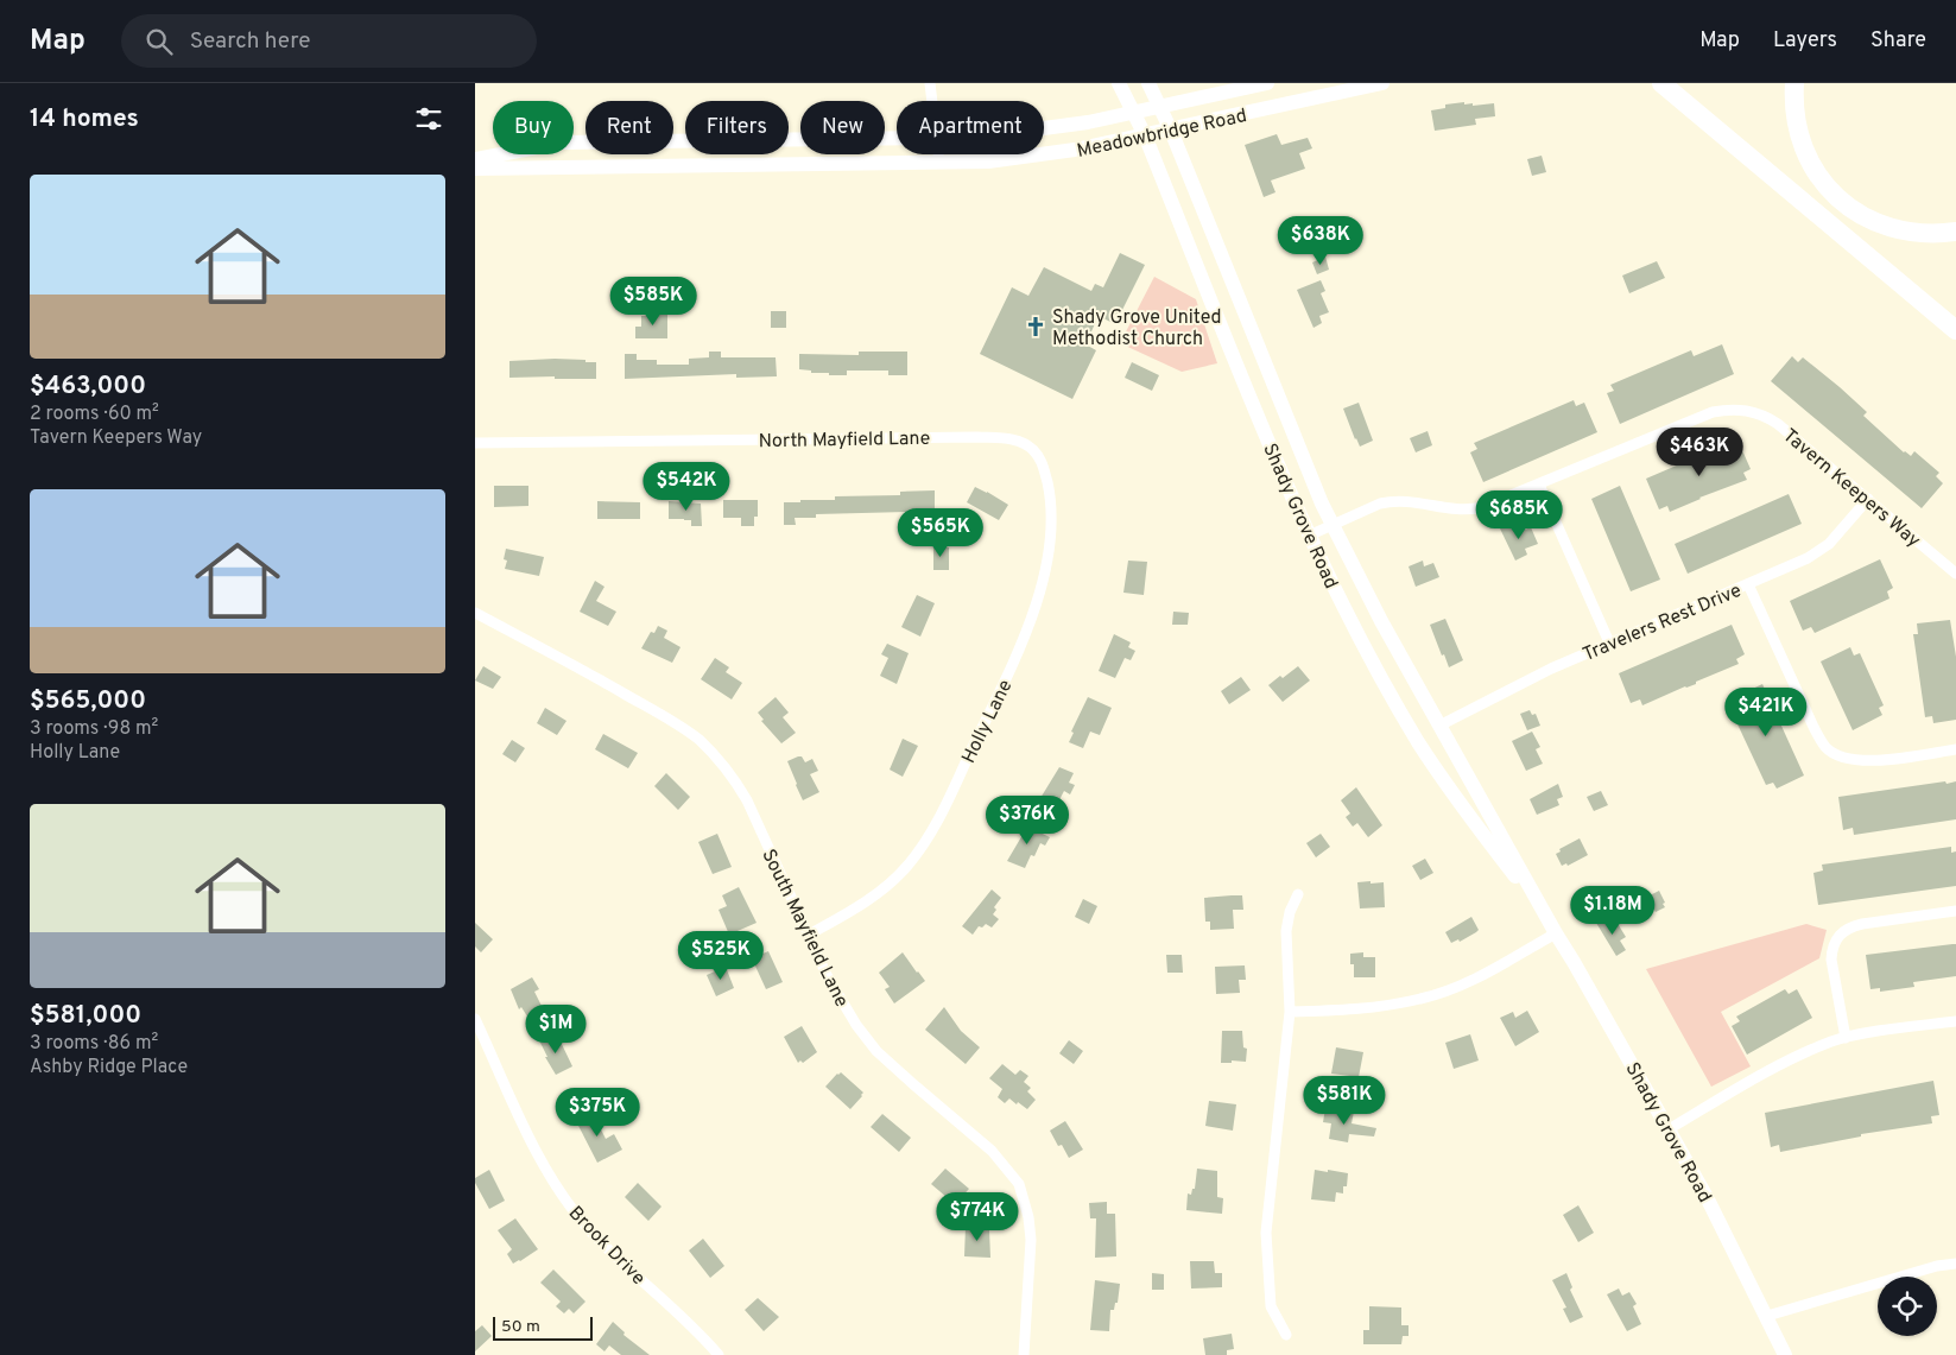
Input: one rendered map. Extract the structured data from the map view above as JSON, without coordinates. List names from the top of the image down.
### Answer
{
  "streets": {
    "main road": ["Meadowbridge Road", "Shady Grove Road"],
    "street": [
      "North Mayfield Lane",
      "Tavern Keepers Way",
      "Travelers Rest Drive",
      "Holly Lane",
      "South Mayfield Lane",
      "Brook Drive"
    ]
  },
  "crossings": [
    ["Meadowbridge Road", "Shady Grove Road"],
    ["North Mayfield Lane", "Holly Lane"],
    ["Tavern Keepers Way", "Shady Grove Road"],
    ["Tavern Keepers Way", "Travelers Rest Drive"],
    ["Shady Grove Road", "Travelers Rest Drive"],
    ["Holly Lane", "South Mayfield Lane"]
  ],
  "places": {
    "church": ["Shady Grove United Methodist Church"]
  },
  "scale_bar": "50 m",
  "page": {
    "header": "Map",
    "search": "Search here",
    "nav": ["Map", "Layers", "Share"],
    "heading": "14 homes",
    "chip": [
      "Buy",
      "Rent",
      "Filters",
      "New",
      "Apartment"
    ],
    "list": [
      {
        "name": "$463,000",
        "note": "2 rooms · 60 m² · Tavern Keepers Way"
      },
      {
        "name": "$565,000",
        "note": "3 rooms · 98 m² · Holly Lane"
      },
      {
        "name": "$581,000",
        "note": "3 rooms · 86 m² · Ashby Ridge Place"
      }
    ],
    "price": [
      "$638K",
      "$585K",
      "$463K",
      "$542K",
      "$685K",
      "$565K",
      "$421K",
      "$376K",
      "$1.18M",
      "$525K",
      "$1M",
      "$581K",
      "$375K",
      "$774K"
    ],
    "scale": "50 m"
  }
}
